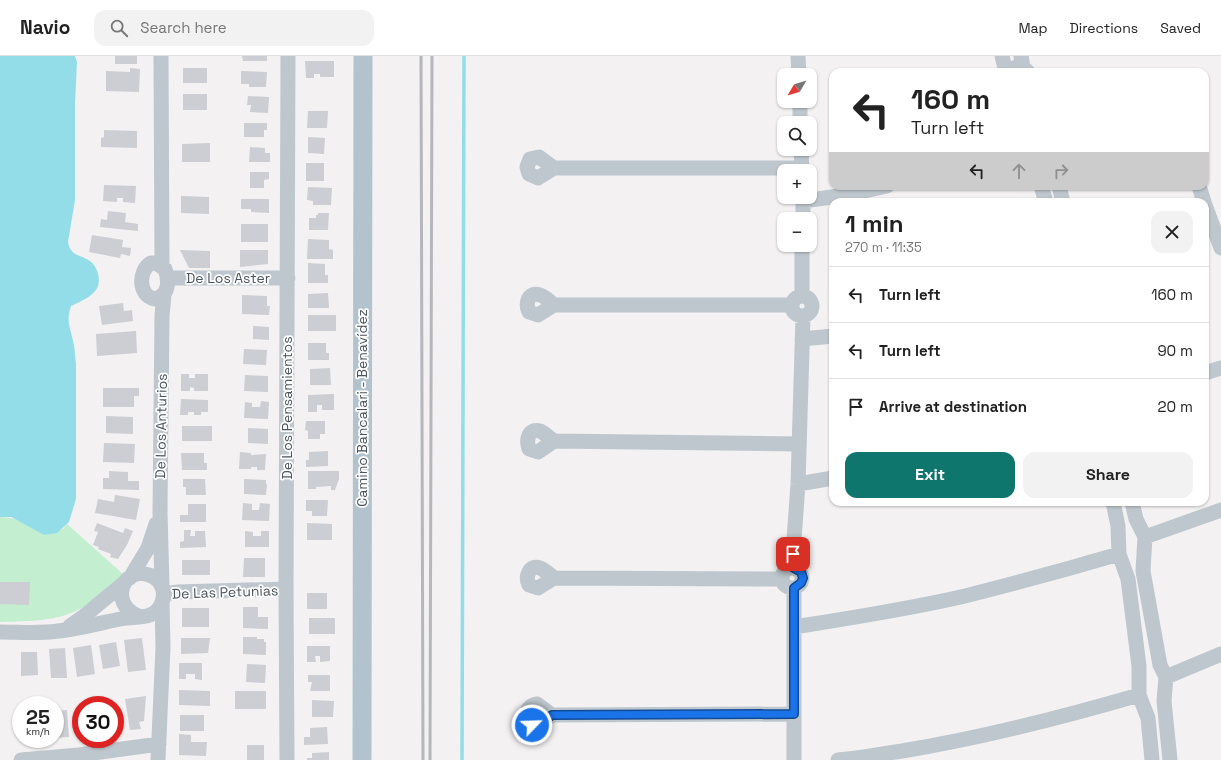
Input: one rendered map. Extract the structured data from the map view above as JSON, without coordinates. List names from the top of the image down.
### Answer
{
  "streets": {
    "main road": ["Camino Bancalari - Benavídez"],
    "street": [
      "De Los Aster",
      "De Los Pensamientos",
      "De Los Anturios",
      "De Las Petunias"
    ]
  },
  "crossings": [
    ["De Los Aster", "De Los Pensamientos"],
    ["De Los Aster", "De Los Anturios"],
    ["De Los Pensamientos", "De Las Petunias"]
  ],
  "north": "bottom left",
  "page": {
    "header": "Navio",
    "search": "Search here",
    "nav": ["Map", "Directions", "Saved"],
    "map_buttons": ["+", "−"],
    "turn": ["160 m", "Turn left"],
    "heading": ["1 min", "270 m · 11:35"],
    "list": [
      {
        "name": "Turn left",
        "value": "160 m"
      },
      {
        "name": "Turn left",
        "value": "90 m"
      },
      {
        "name": "Arrive at destination",
        "value": "20 m"
      }
    ],
    "buttons": ["Exit", "Share"],
    "speed": "25 km/h",
    "limit": "30"
  }
}
